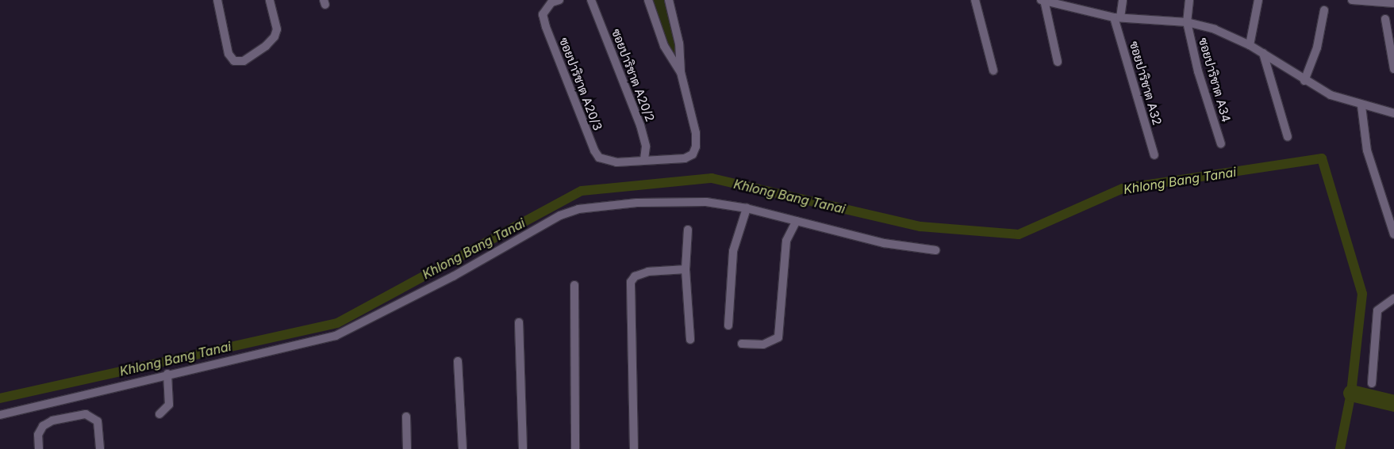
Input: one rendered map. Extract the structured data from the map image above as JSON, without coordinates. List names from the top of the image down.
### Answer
{
  "streets": {
    "street": [
      "ซอยปาริชาต A20/2",
      "ซอยปาริชาต A34",
      "ซอยปาริชาต A32",
      "ซอยปาริชาต A20/3"
    ]
  },
  "crossings": [
    ["ซอยปาริชาต A20/2", "ซอยปาริชาต A20/3"]
  ],
  "water": ["Khlong Bang Tanai"]
}
